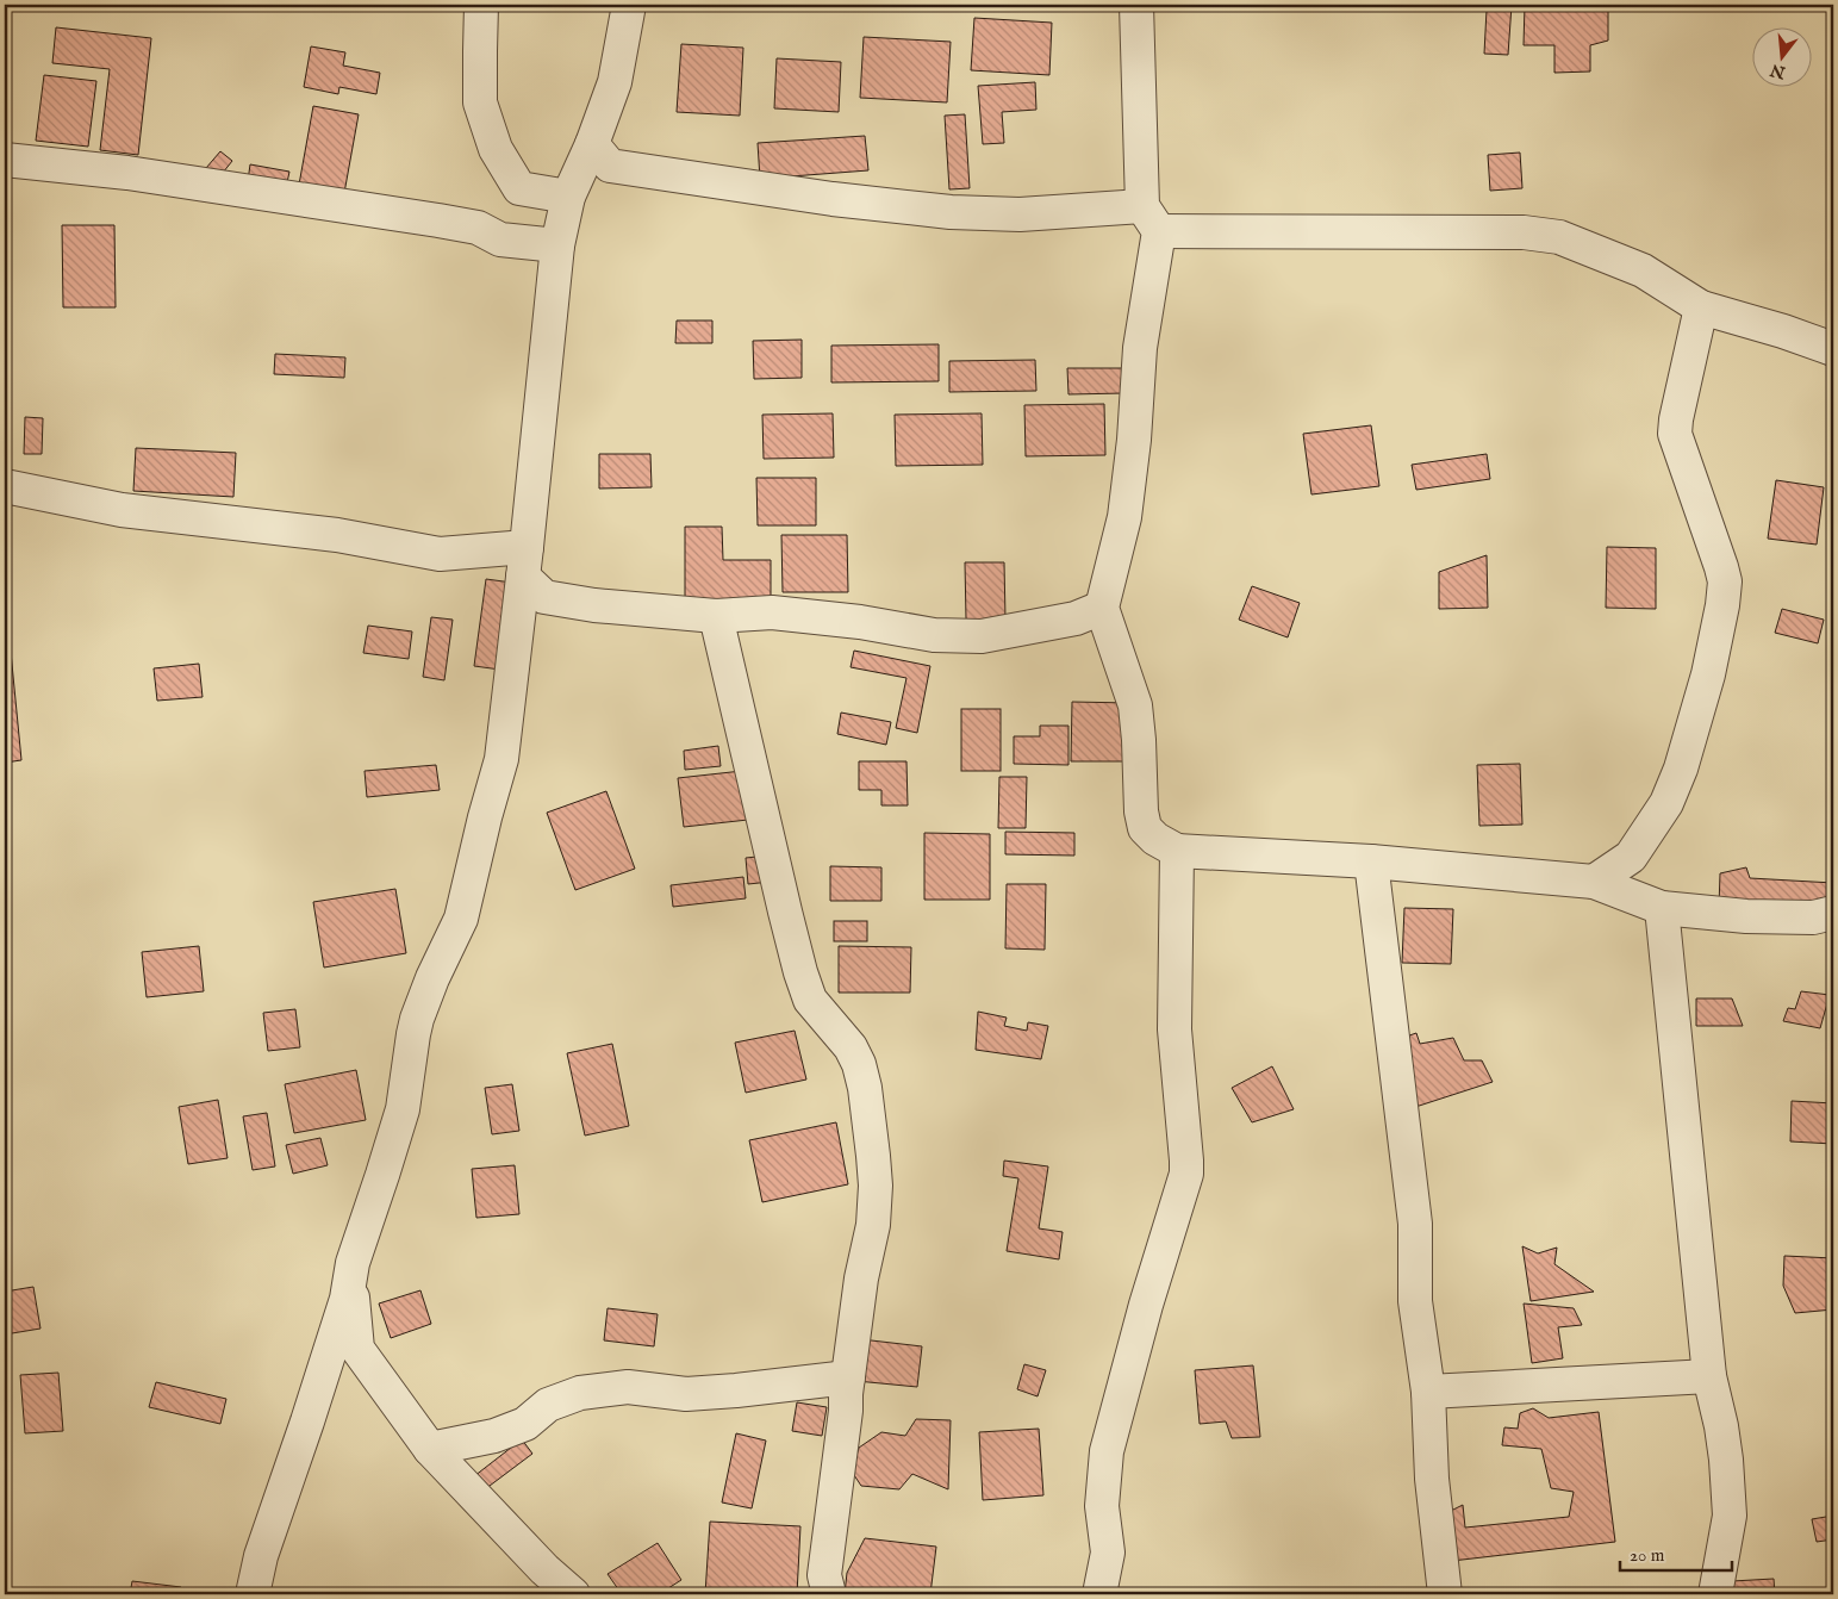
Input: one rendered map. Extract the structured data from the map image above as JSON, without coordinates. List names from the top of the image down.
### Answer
{
  "scale_bar": "20 m",
  "north": "bottom"
}
